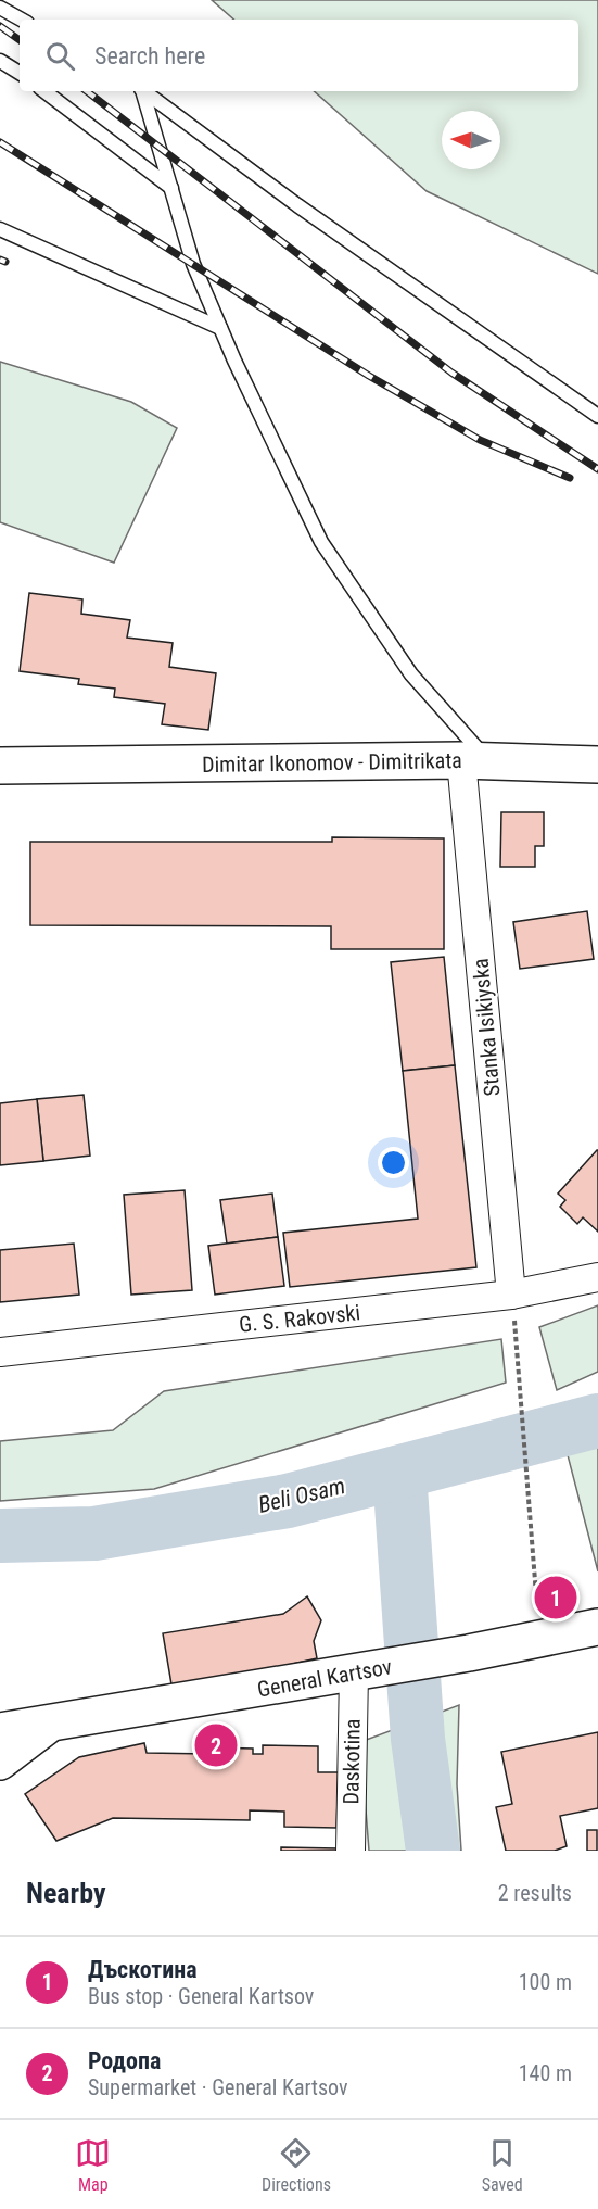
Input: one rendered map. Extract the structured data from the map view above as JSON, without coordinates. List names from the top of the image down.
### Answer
{
  "streets": {
    "street": [
      "Dimitar Ikonomov - Dimitrikata",
      "Stanka Isikiyska",
      "G. S. Rakovski",
      "General Kartsov",
      "Daskotina"
    ]
  },
  "crossings": [
    ["Dimitar Ikonomov - Dimitrikata", "Stanka Isikiyska"],
    ["Stanka Isikiyska", "G. S. Rakovski"],
    ["General Kartsov", "Daskotina"]
  ],
  "water": ["Beli Osam"],
  "north": "left",
  "page": {
    "search": "Search here",
    "pins": ["1", "2"],
    "heading": ["Nearby", "2 results"],
    "list": [
      {
        "mark": "1",
        "name": "Дъскотина",
        "note": "Bus stop · General Kartsov",
        "value": "100 m"
      },
      {
        "mark": "2",
        "name": "Родопа",
        "note": "Supermarket · General Kartsov",
        "value": "140 m"
      }
    ],
    "nav": ["Map", "Directions", "Saved"]
  }
}
